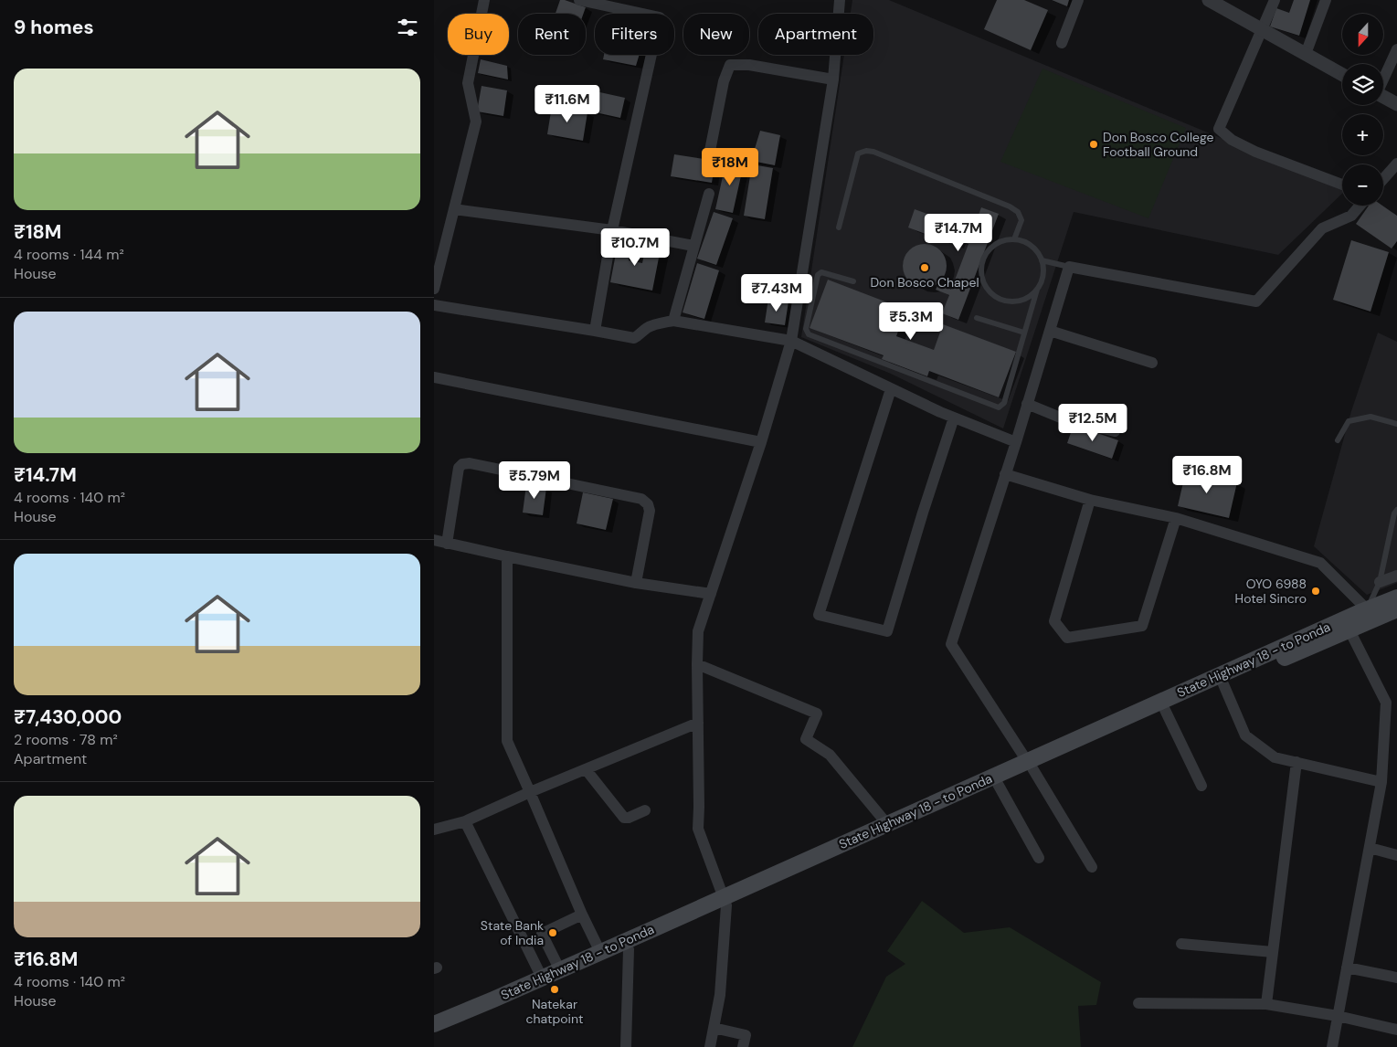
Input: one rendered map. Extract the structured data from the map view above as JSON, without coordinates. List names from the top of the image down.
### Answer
{
  "streets": {
    "main road": ["State Highway 18 - to Ponda"]
  },
  "places": [
    "Don Bosco College Football Ground",
    "Don Bosco Chapel",
    "OYO 6988 Hotel Sincro",
    "State Bank of India",
    "Natekar chatpoint"
  ],
  "north": "bottom",
  "page": {
    "heading": "9 homes",
    "map_buttons": ["+", "−"],
    "chip": [
      "Buy",
      "Rent",
      "Filters",
      "New",
      "Apartment"
    ],
    "list": [
      {
        "name": "₹18M",
        "note": "4 rooms · 144 m² · House"
      },
      {
        "name": "₹14.7M",
        "note": "4 rooms · 140 m² · House"
      },
      {
        "name": "₹7,430,000",
        "note": "2 rooms · 78 m² · Apartment"
      },
      {
        "name": "₹16.8M",
        "note": "4 rooms · 140 m² · House"
      }
    ],
    "price": [
      "₹11.6M",
      "₹18M",
      "₹14.7M",
      "₹10.7M",
      "₹7.43M",
      "₹5.3M",
      "₹12.5M",
      "₹16.8M",
      "₹5.79M"
    ]
  }
}
